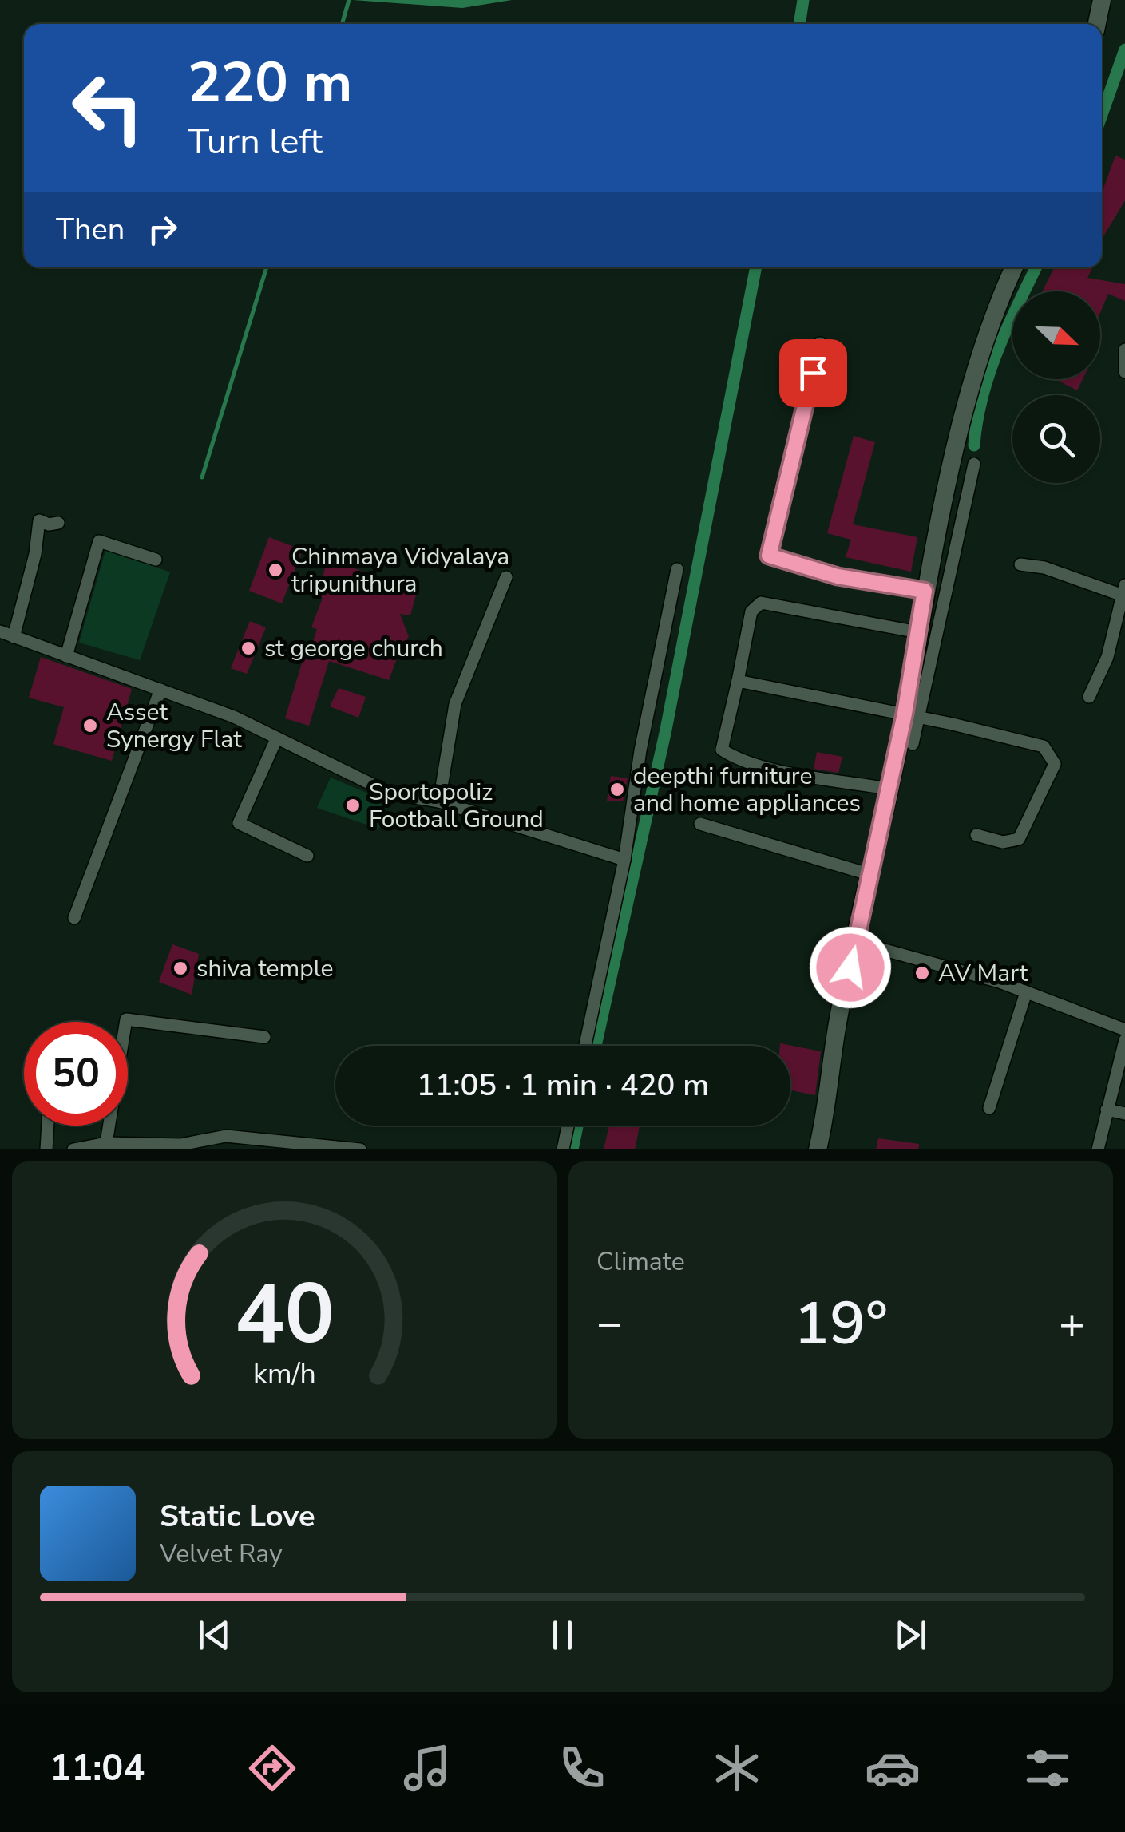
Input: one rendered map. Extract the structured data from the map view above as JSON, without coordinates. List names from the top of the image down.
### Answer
{
  "places": [
    "Chinmaya Vidyalaya tripunithura",
    "st george church",
    "Asset Synergy Flat",
    "deepthi furniture and home appliances",
    "Sportopoliz Football Ground",
    "shiva temple",
    "AV Mart"
  ],
  "north": "bottom right",
  "page": {
    "turn": ["220 m", "Turn left"],
    "then": "Then",
    "limit": "50",
    "trip": "11:05 · 1 min · 420 m",
    "tile": "Climate",
    "heat": ["−", "19°", "+"],
    "song": ["Static Love", "Velvet Ray"],
    "tabs": "11:04",
    "gauge": ["40", "km/h"]
  }
}
